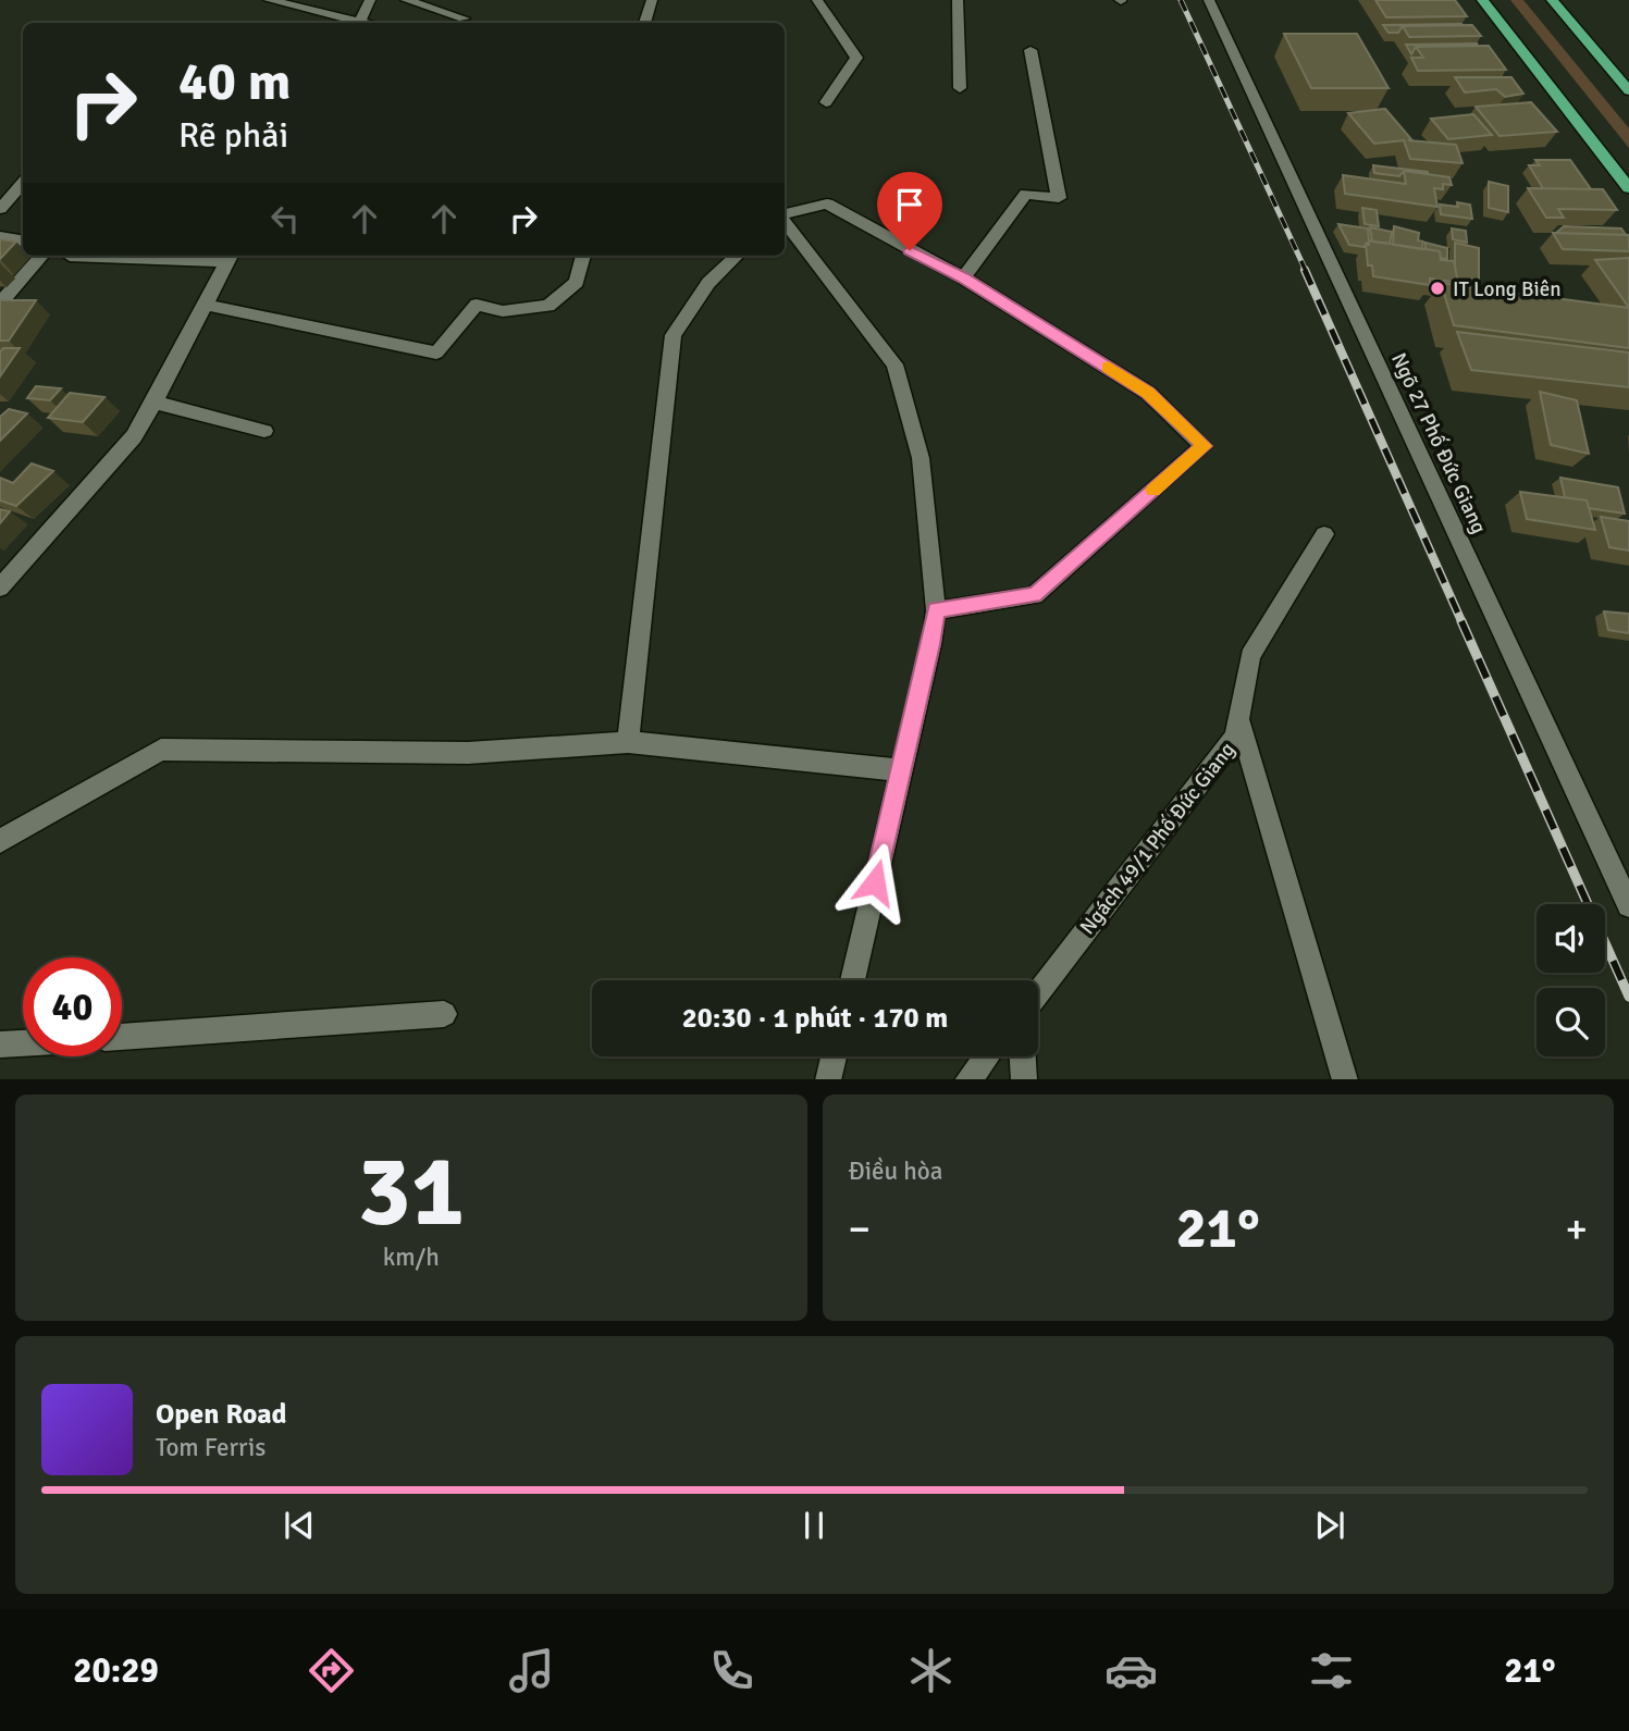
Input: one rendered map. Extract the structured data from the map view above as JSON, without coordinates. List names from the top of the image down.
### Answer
{
  "streets": {
    "street": ["Ngõ 27 Phố Đức Giang", "Ngách 49/1 Phố Đức Giang"]
  },
  "places": ["IT Long Biên"],
  "page": {
    "turn": ["40 m", "Rẽ phải"],
    "limit": "40",
    "trip": "20:30 · 1 phút · 170 m",
    "tile": [
      ["31", "km/h"],
      "Điều hòa"
    ],
    "heat": ["−", "21°", "+"],
    "song": ["Open Road", "Tom Ferris"],
    "tabs": ["20:29", "21°"]
  }
}
